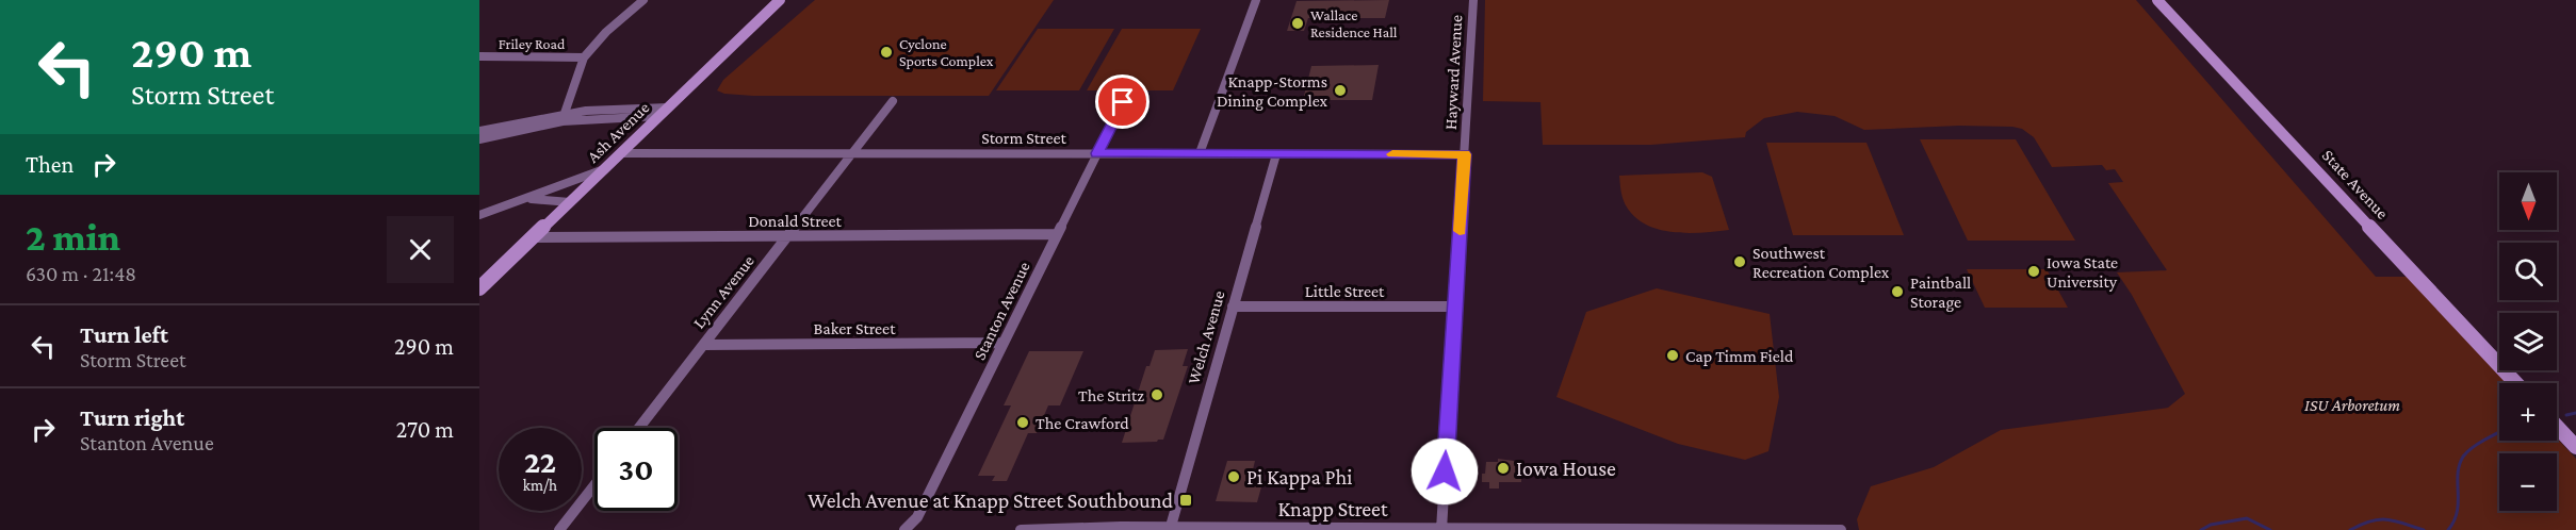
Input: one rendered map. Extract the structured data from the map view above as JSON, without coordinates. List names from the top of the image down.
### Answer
{
  "streets": {
    "street": [
      "Friley Road",
      "Hayward Avenue",
      "Ash Avenue",
      "Storm Street",
      "State Avenue",
      "Donald Street",
      "Little Street",
      "Lynn Avenue",
      "Stanton Avenue",
      "Baker Street",
      "Welch Avenue",
      "Knapp Street"
    ]
  },
  "crossings": [
    ["Hayward Avenue", "Storm Street"],
    ["Hayward Avenue", "Little Street"],
    ["Hayward Avenue", "Knapp Street"],
    ["Ash Avenue", "Storm Street"],
    ["Ash Avenue", "Donald Street"],
    ["Storm Street", "Lynn Avenue"],
    ["Storm Street", "Stanton Avenue"],
    ["Storm Street", "Welch Avenue"],
    ["Donald Street", "Lynn Avenue"],
    ["Donald Street", "Stanton Avenue"],
    ["Little Street", "Welch Avenue"],
    ["Lynn Avenue", "Baker Street"],
    ["Stanton Avenue", "Baker Street"],
    ["Welch Avenue", "Knapp Street"]
  ],
  "parks": ["ISU Arboretum"],
  "places": {
    "other": [
      "Wallace Residence Hall",
      "Cyclone Sports Complex",
      "Knapp-Storms Dining Complex",
      "Southwest Recreation Complex",
      "Iowa State University",
      "Paintball Storage",
      "Cap Timm Field",
      "The Stritz",
      "The Crawford",
      "Iowa House",
      "Pi Kappa Phi"
    ],
    "transit": ["Welch Avenue at Knapp Street Southbound"]
  },
  "north": "bottom",
  "page": {
    "turn": ["290 m", "Storm Street"],
    "then": "Then",
    "map_buttons": ["+", "−"],
    "heading": ["2 min", "630 m · 21:48"],
    "list": [
      {
        "name": "Turn left",
        "note": "Storm Street",
        "value": "290 m"
      },
      {
        "name": "Turn right",
        "note": "Stanton Avenue",
        "value": "270 m"
      }
    ],
    "speed": "22 km/h",
    "limit": "30"
  }
}
